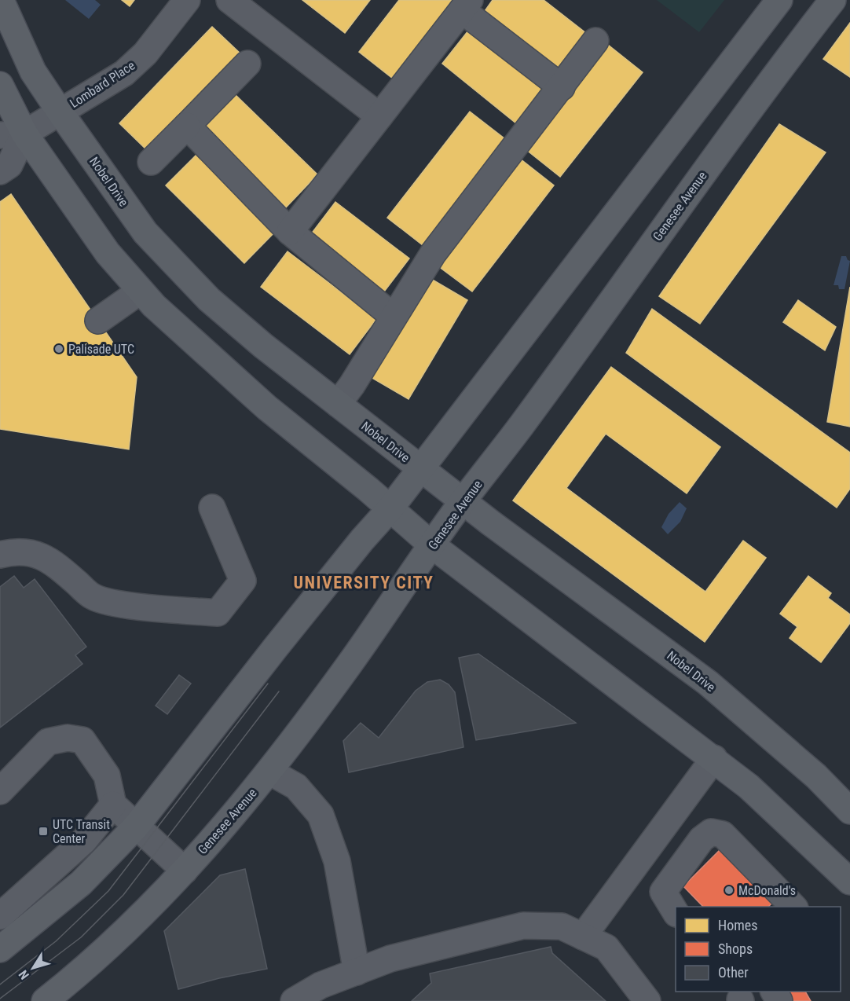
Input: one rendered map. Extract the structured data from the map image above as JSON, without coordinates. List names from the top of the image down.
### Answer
{
  "streets": {
    "main road": ["Nobel Drive", "Genesee Avenue"],
    "street": ["Lombard Place"]
  },
  "crossings": [
    ["Lombard Place", "Nobel Drive"],
    ["Nobel Drive", "Genesee Avenue"]
  ],
  "districts": ["UNIVERSITY CITY"],
  "places": {
    "other": ["Palisade UTC", "McDonald's"],
    "transit": ["UTC Transit Center"]
  },
  "legend": ["Homes", "Shops", "Other"],
  "north": "bottom left"
}
